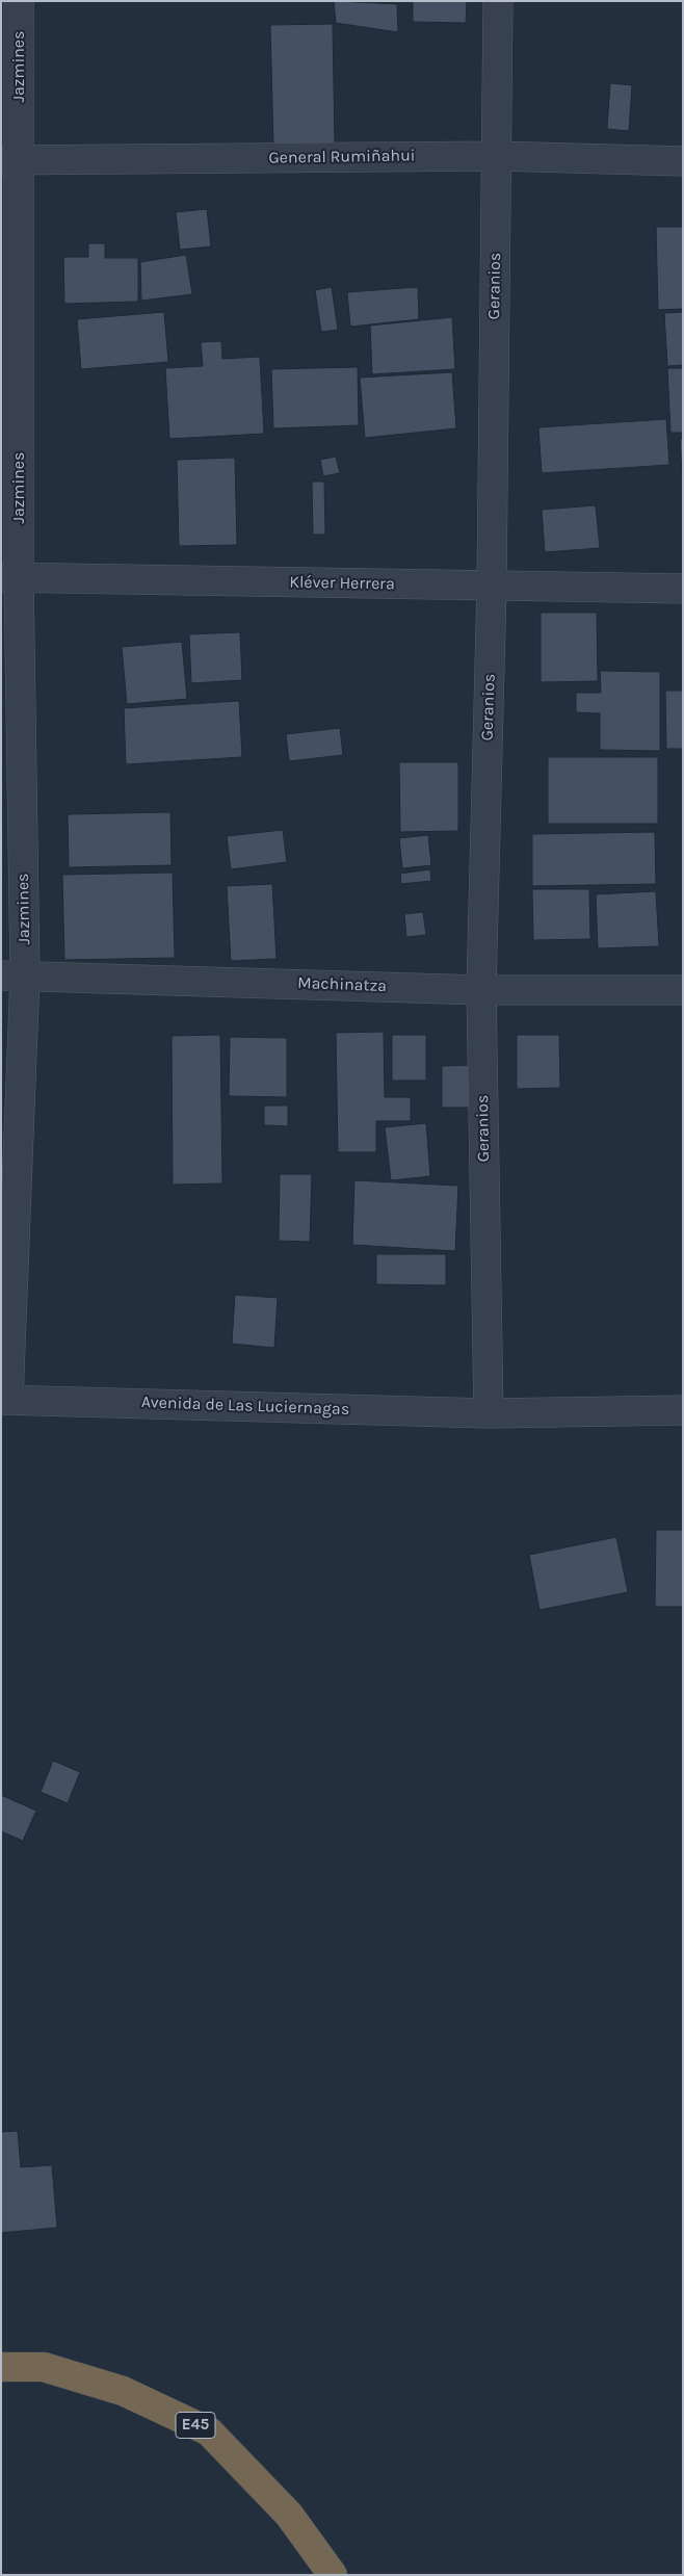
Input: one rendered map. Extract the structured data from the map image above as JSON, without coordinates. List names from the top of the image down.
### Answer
{
  "streets": {
    "highway": ["E45"],
    "street": [
      "Jazmines",
      "General Rumiñahui",
      "Geranios",
      "Kléver Herrera",
      "Machinatza",
      "Avenida de Las Luciernagas"
    ]
  },
  "crossings": [
    ["Jazmines", "General Rumiñahui"],
    ["Jazmines", "Kléver Herrera"],
    ["Jazmines", "Machinatza"],
    ["Jazmines", "Avenida de Las Luciernagas"],
    ["General Rumiñahui", "Geranios"],
    ["Geranios", "Kléver Herrera"],
    ["Geranios", "Machinatza"],
    ["Geranios", "Avenida de Las Luciernagas"]
  ]
}
